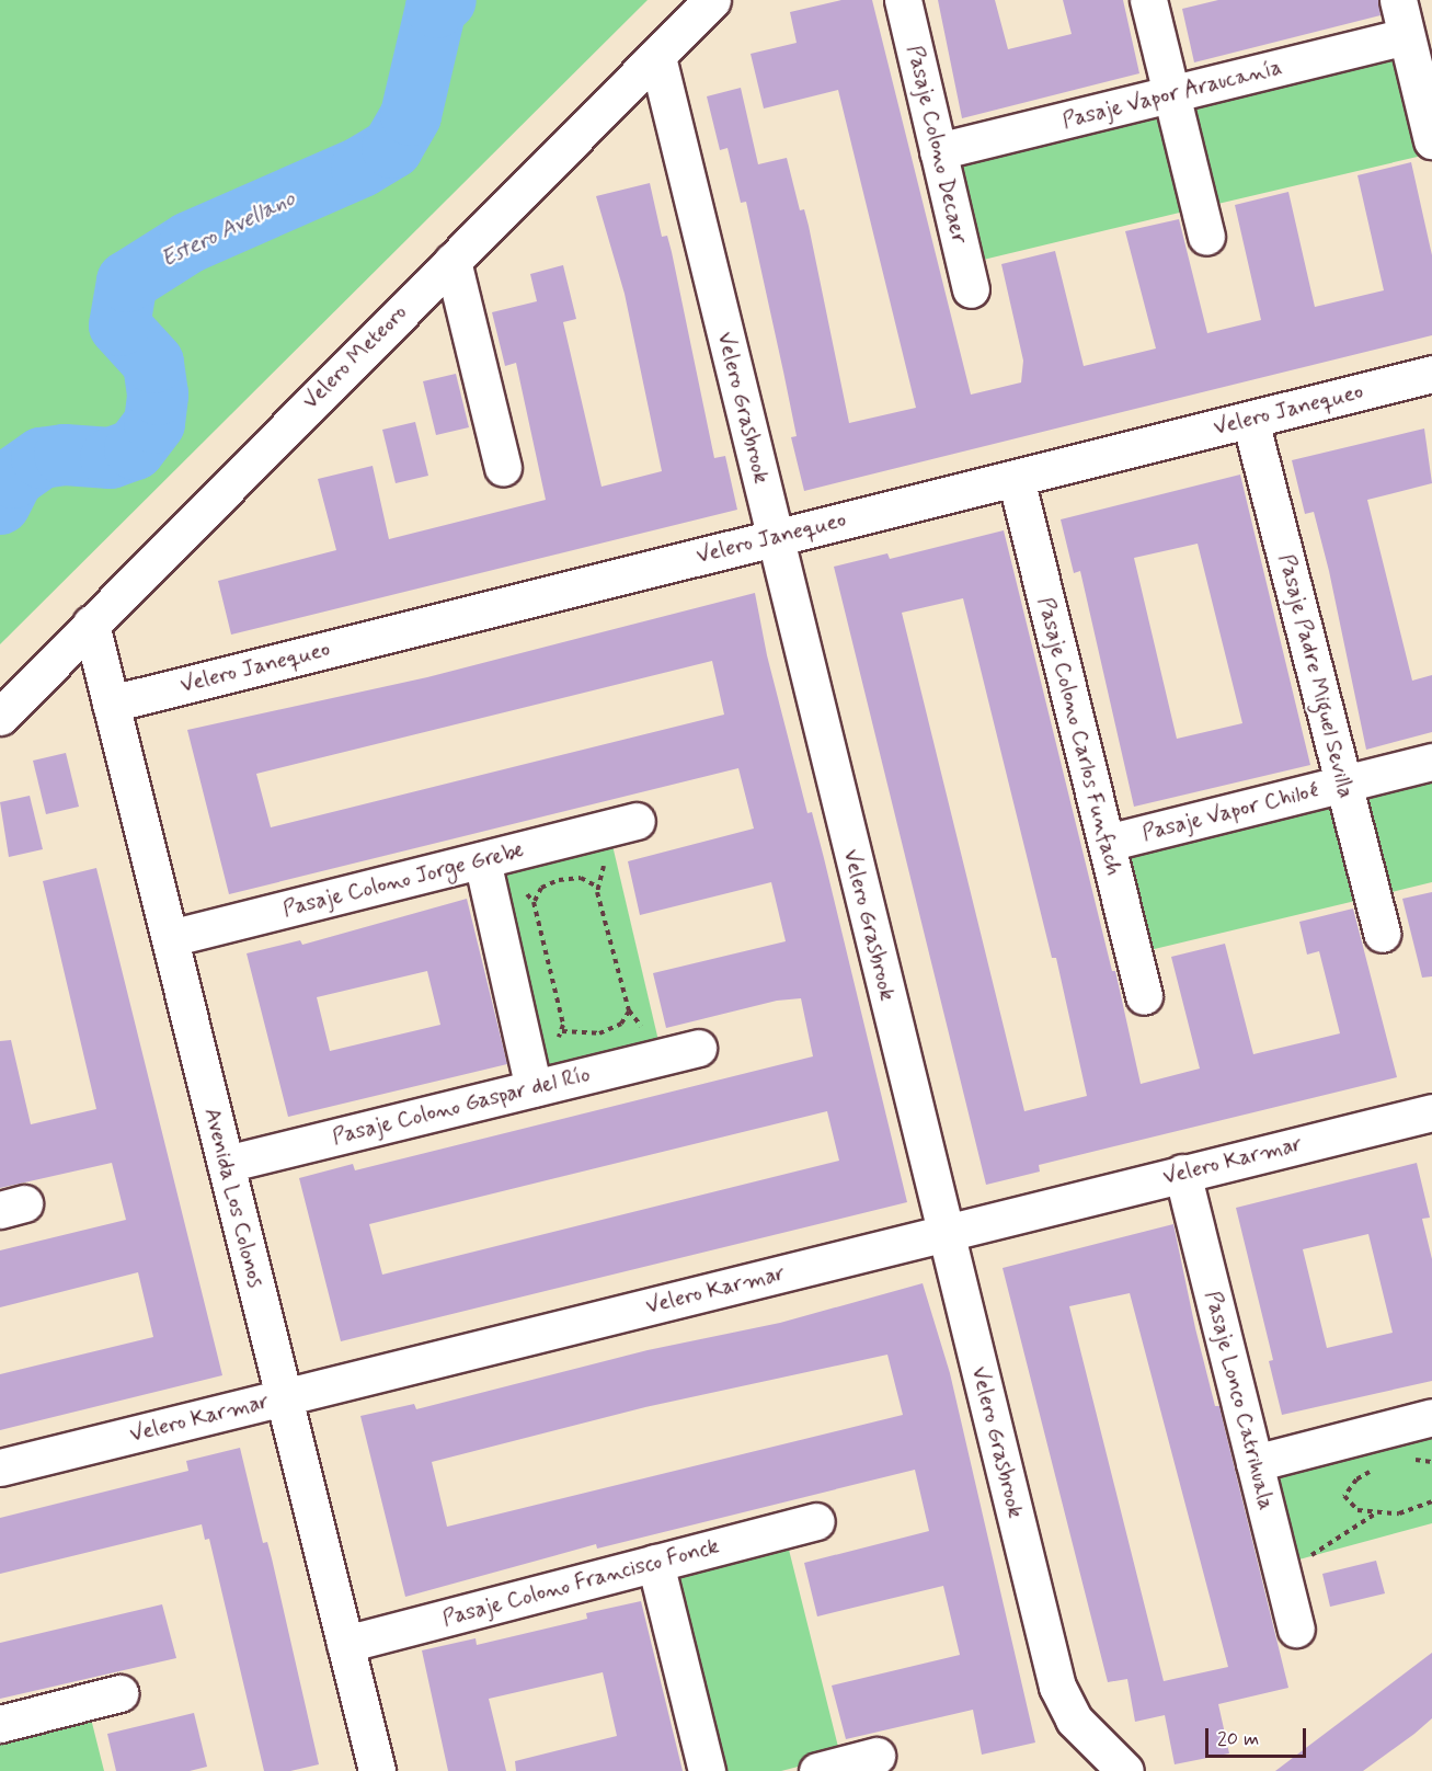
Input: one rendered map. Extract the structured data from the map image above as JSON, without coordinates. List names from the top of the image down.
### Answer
{
  "streets": {
    "street": [
      "Pasaje Vapor Araucanía",
      "Pasaje Colono Decaer",
      "Velero Meteoro",
      "Velero Grasbrook",
      "Velero Janequeo",
      "Pasaje Padre Miguel Sevilla",
      "Pasaje Colono Carlos Funfach",
      "Pasaje Vapor Chiloé",
      "Pasaje Colono Jorge Grebe",
      "Pasaje Colono Gaspar del Río",
      "Velero Karmar",
      "Avenida Los Colonos",
      "Pasaje Lonco Catrihuala",
      "Pasaje Colono Francisco Fonck"
    ]
  },
  "crossings": [
    ["Pasaje Vapor Araucanía", "Pasaje Colono Decaer"],
    ["Velero Meteoro", "Velero Grasbrook"],
    ["Velero Meteoro", "Avenida Los Colonos"],
    ["Velero Grasbrook", "Velero Janequeo"],
    ["Velero Grasbrook", "Velero Karmar"],
    ["Velero Janequeo", "Pasaje Padre Miguel Sevilla"],
    ["Velero Janequeo", "Pasaje Colono Carlos Funfach"],
    ["Velero Janequeo", "Avenida Los Colonos"],
    ["Pasaje Padre Miguel Sevilla", "Pasaje Vapor Chiloé"],
    ["Pasaje Colono Carlos Funfach", "Pasaje Vapor Chiloé"],
    ["Pasaje Colono Jorge Grebe", "Avenida Los Colonos"],
    ["Pasaje Colono Gaspar del Río", "Avenida Los Colonos"],
    ["Velero Karmar", "Avenida Los Colonos"],
    ["Velero Karmar", "Pasaje Lonco Catrihuala"],
    ["Avenida Los Colonos", "Pasaje Colono Francisco Fonck"]
  ],
  "water": ["Estero Avellano"],
  "scale_bar": "20 m"
}
